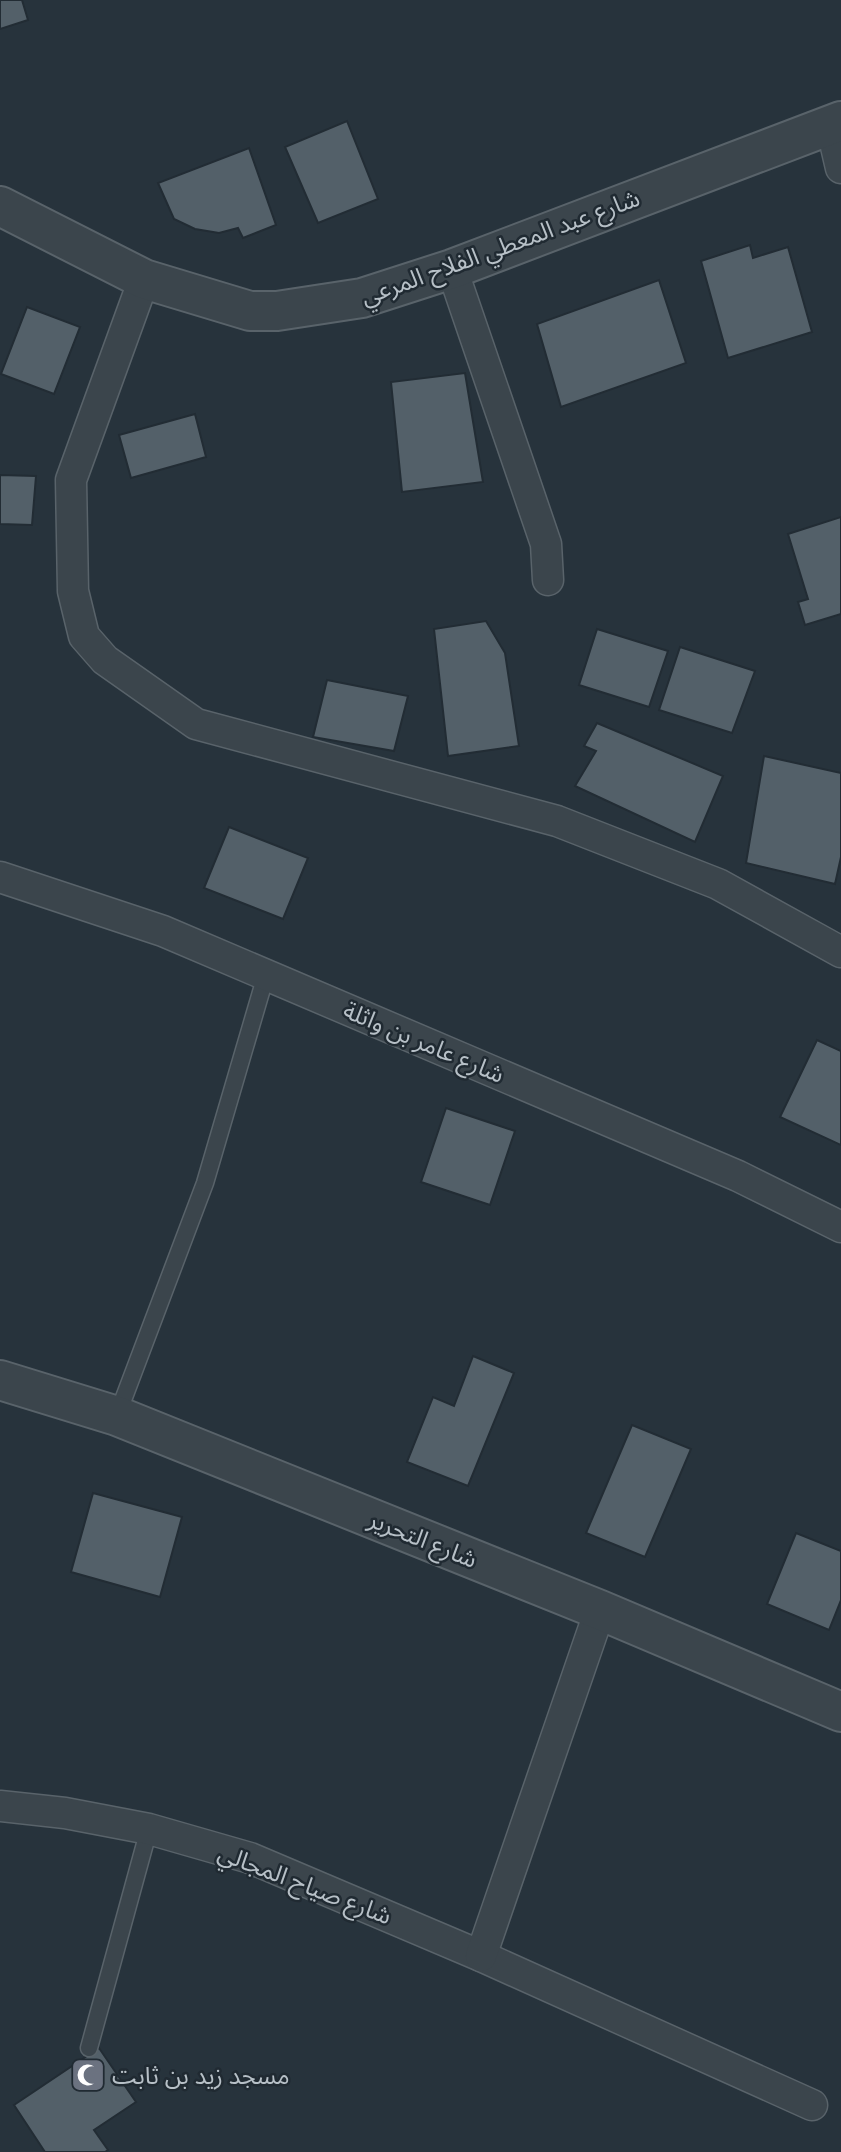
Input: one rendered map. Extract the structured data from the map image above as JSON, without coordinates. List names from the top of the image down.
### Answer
{
  "streets": {
    "street": [
      "شارع عبد المعطي الفلاح المرعي",
      "شارع عامر بن واثلة",
      "شارع التحرير",
      "شارع صياح المجالي"
    ]
  },
  "places": {
    "mosque": ["مسجد زيد بن ثابت"]
  }
}
